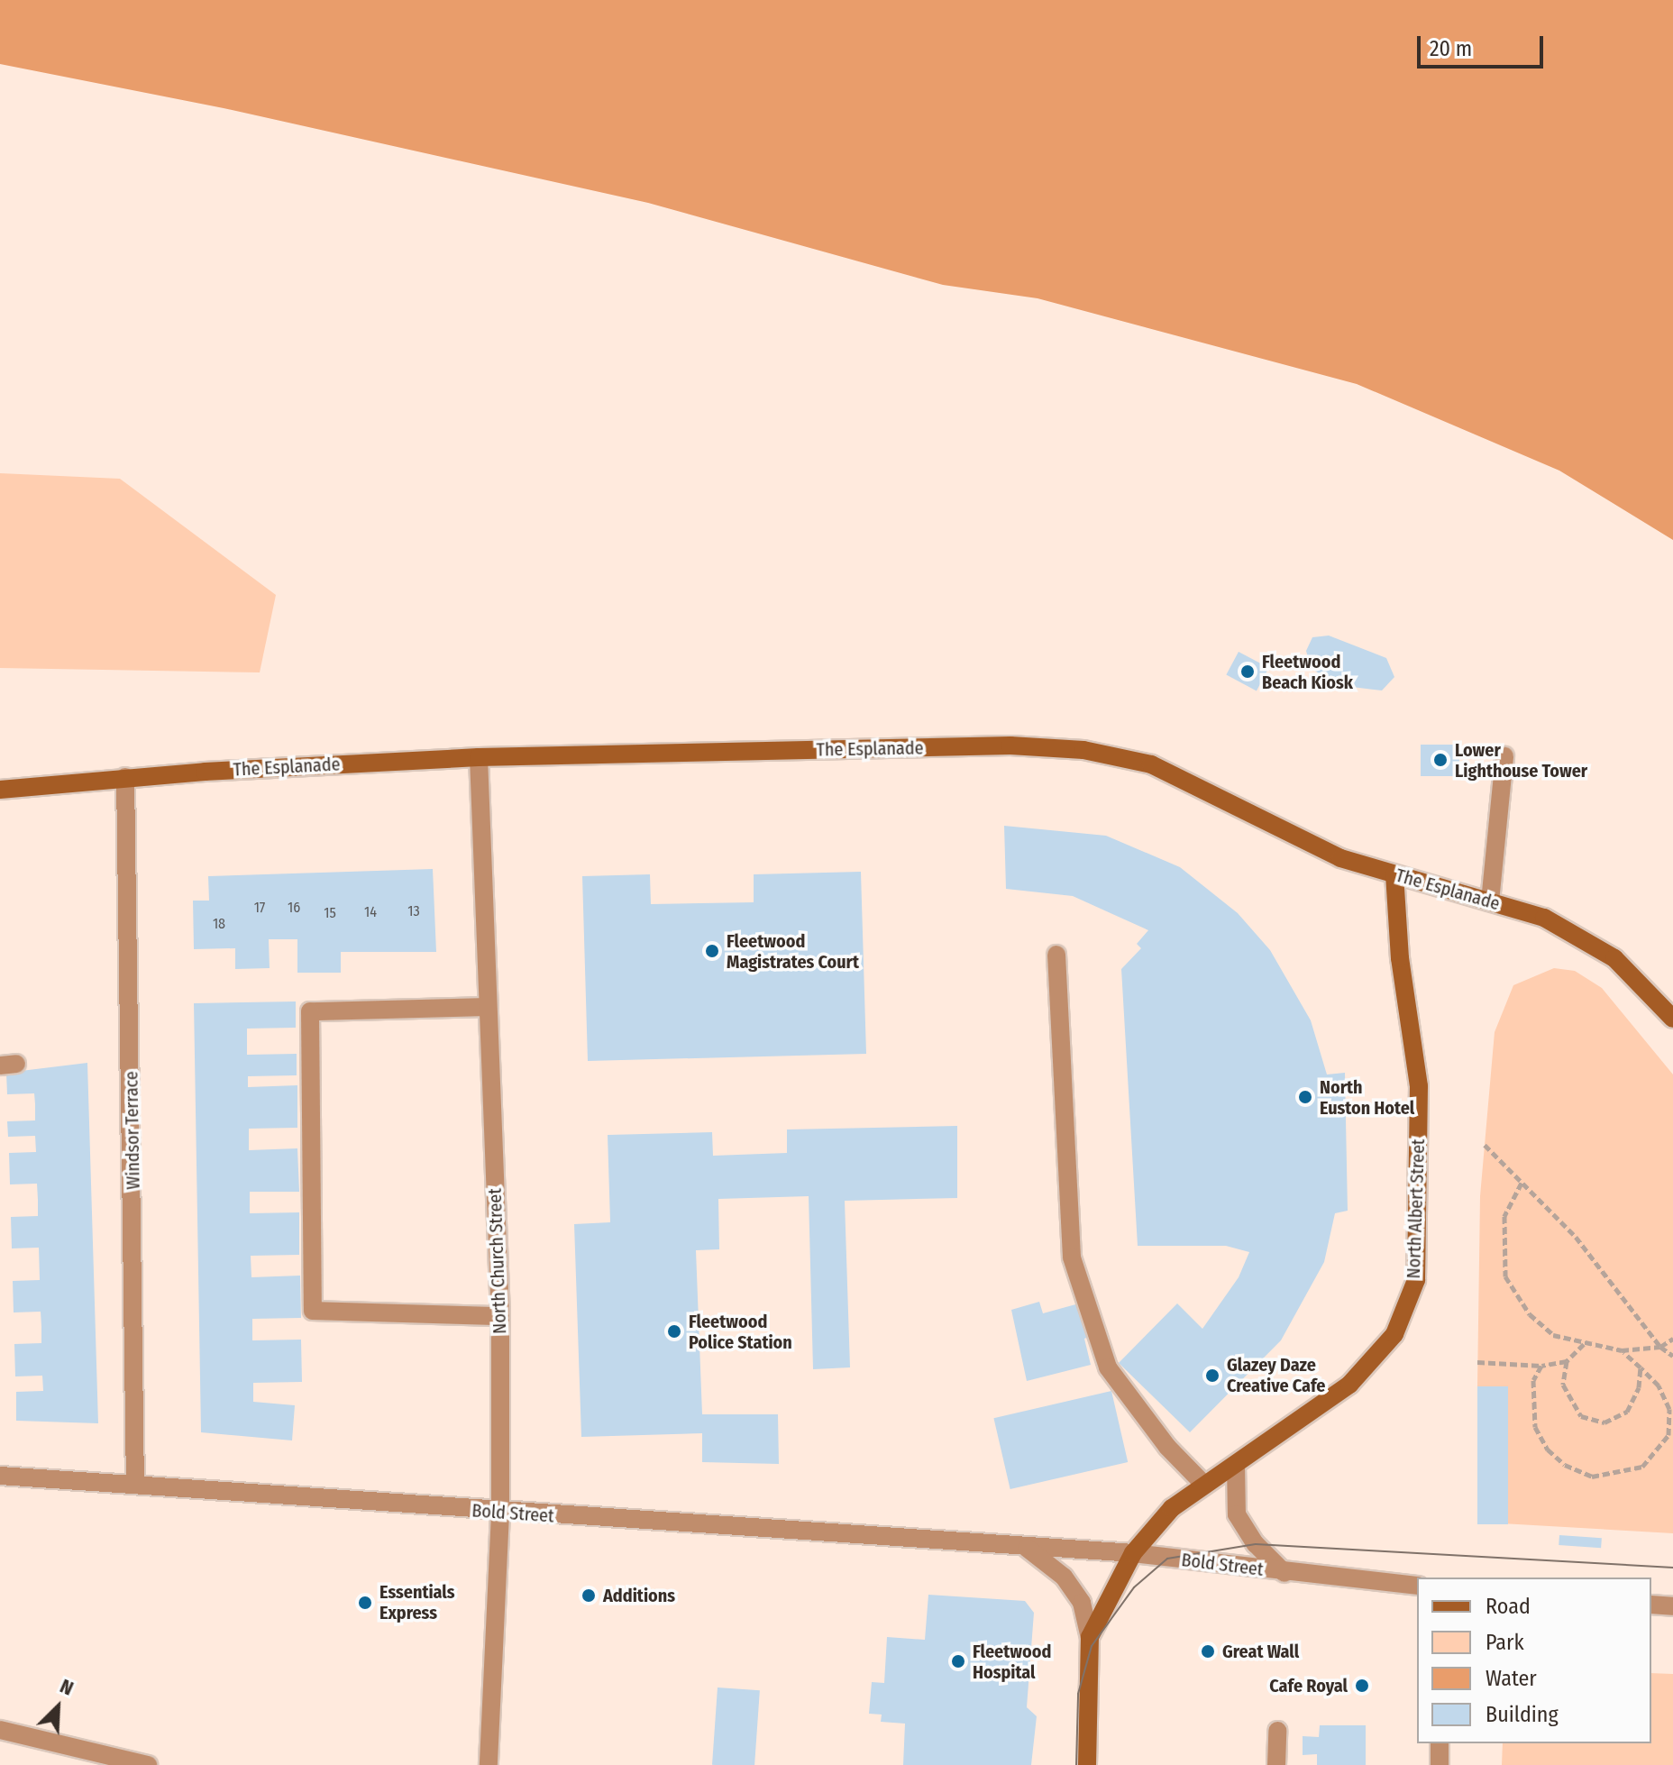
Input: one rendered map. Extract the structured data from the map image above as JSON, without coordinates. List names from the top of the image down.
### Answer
{
  "streets": {
    "street": [
      "The Esplanade",
      "Windsor Terrace",
      "North Albert Street",
      "North Church Street",
      "Bold Street"
    ]
  },
  "crossings": [
    ["The Esplanade", "Windsor Terrace"],
    ["The Esplanade", "North Albert Street"],
    ["The Esplanade", "North Church Street"],
    ["Windsor Terrace", "Bold Street"],
    ["North Albert Street", "Bold Street"],
    ["North Church Street", "Bold Street"]
  ],
  "places": [
    "Fleetwood Beach Kiosk",
    "Lower Lighthouse Tower",
    "Fleetwood Magistrates Court",
    "North Euston Hotel",
    "Fleetwood Police Station",
    "Glazey Daze Creative Cafe",
    "Additions",
    "Essentials Express",
    "Great Wall",
    "Fleetwood Hospital",
    "Cafe Royal"
  ],
  "house_numbers": [
    "17",
    "16",
    "13",
    "14",
    "15",
    "18"
  ],
  "legend": [
    "Road",
    "Park",
    "Water",
    "Building"
  ],
  "scale_bar": "20 m",
  "north": "top right"
}
